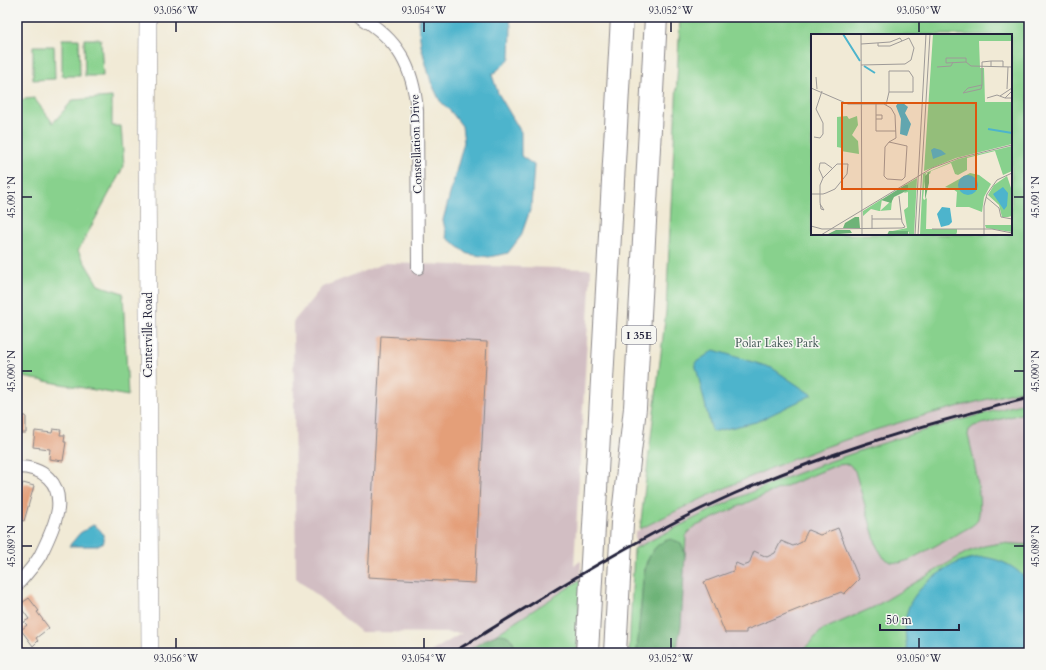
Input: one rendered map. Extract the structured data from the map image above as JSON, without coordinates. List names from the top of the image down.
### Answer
{
  "streets": {
    "highway": ["I 35E"],
    "main road": ["Centerville Road"],
    "street": ["Constellation Drive"]
  },
  "parks": ["Polar Lakes Park"],
  "scale_bar": "50 m",
  "coordinates": [
    "93.056°W",
    "93.054°W",
    "93.052°W",
    "93.050°W",
    "45.091°N",
    "45.090°N",
    "45.089°N"
  ]
}
